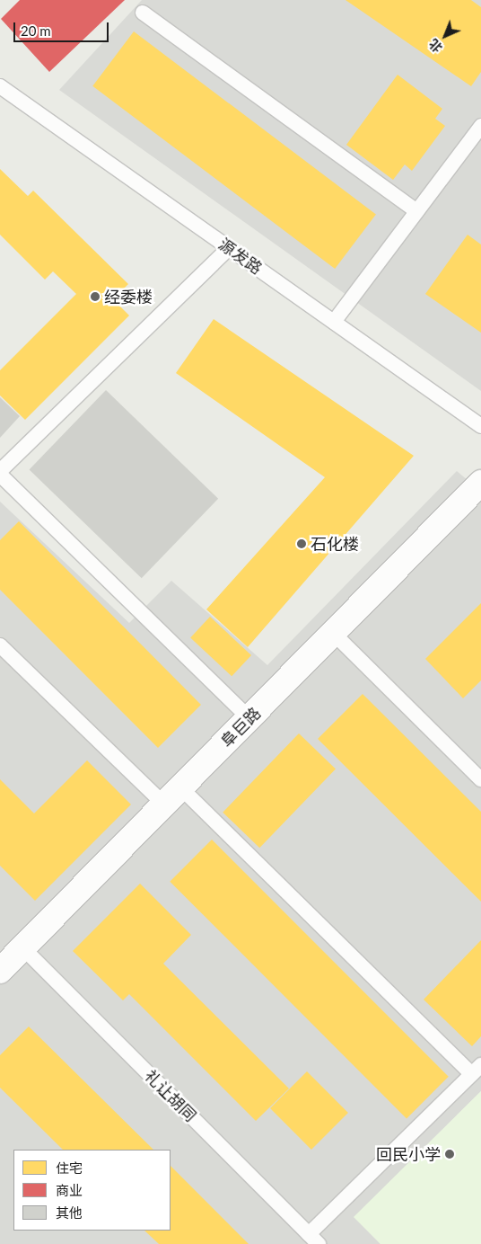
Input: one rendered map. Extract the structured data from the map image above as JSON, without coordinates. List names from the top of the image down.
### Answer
{
  "streets": {
    "street": ["阜巨路"],
    "lane": ["源发路", "礼让胡同"]
  },
  "crossings": [
    ["阜巨路", "礼让胡同"]
  ],
  "places": ["经委楼", "石化楼", "回民小学"],
  "legend": ["住宅", "商业", "其他"],
  "scale_bar": "20 m",
  "north": "bottom left"
}
